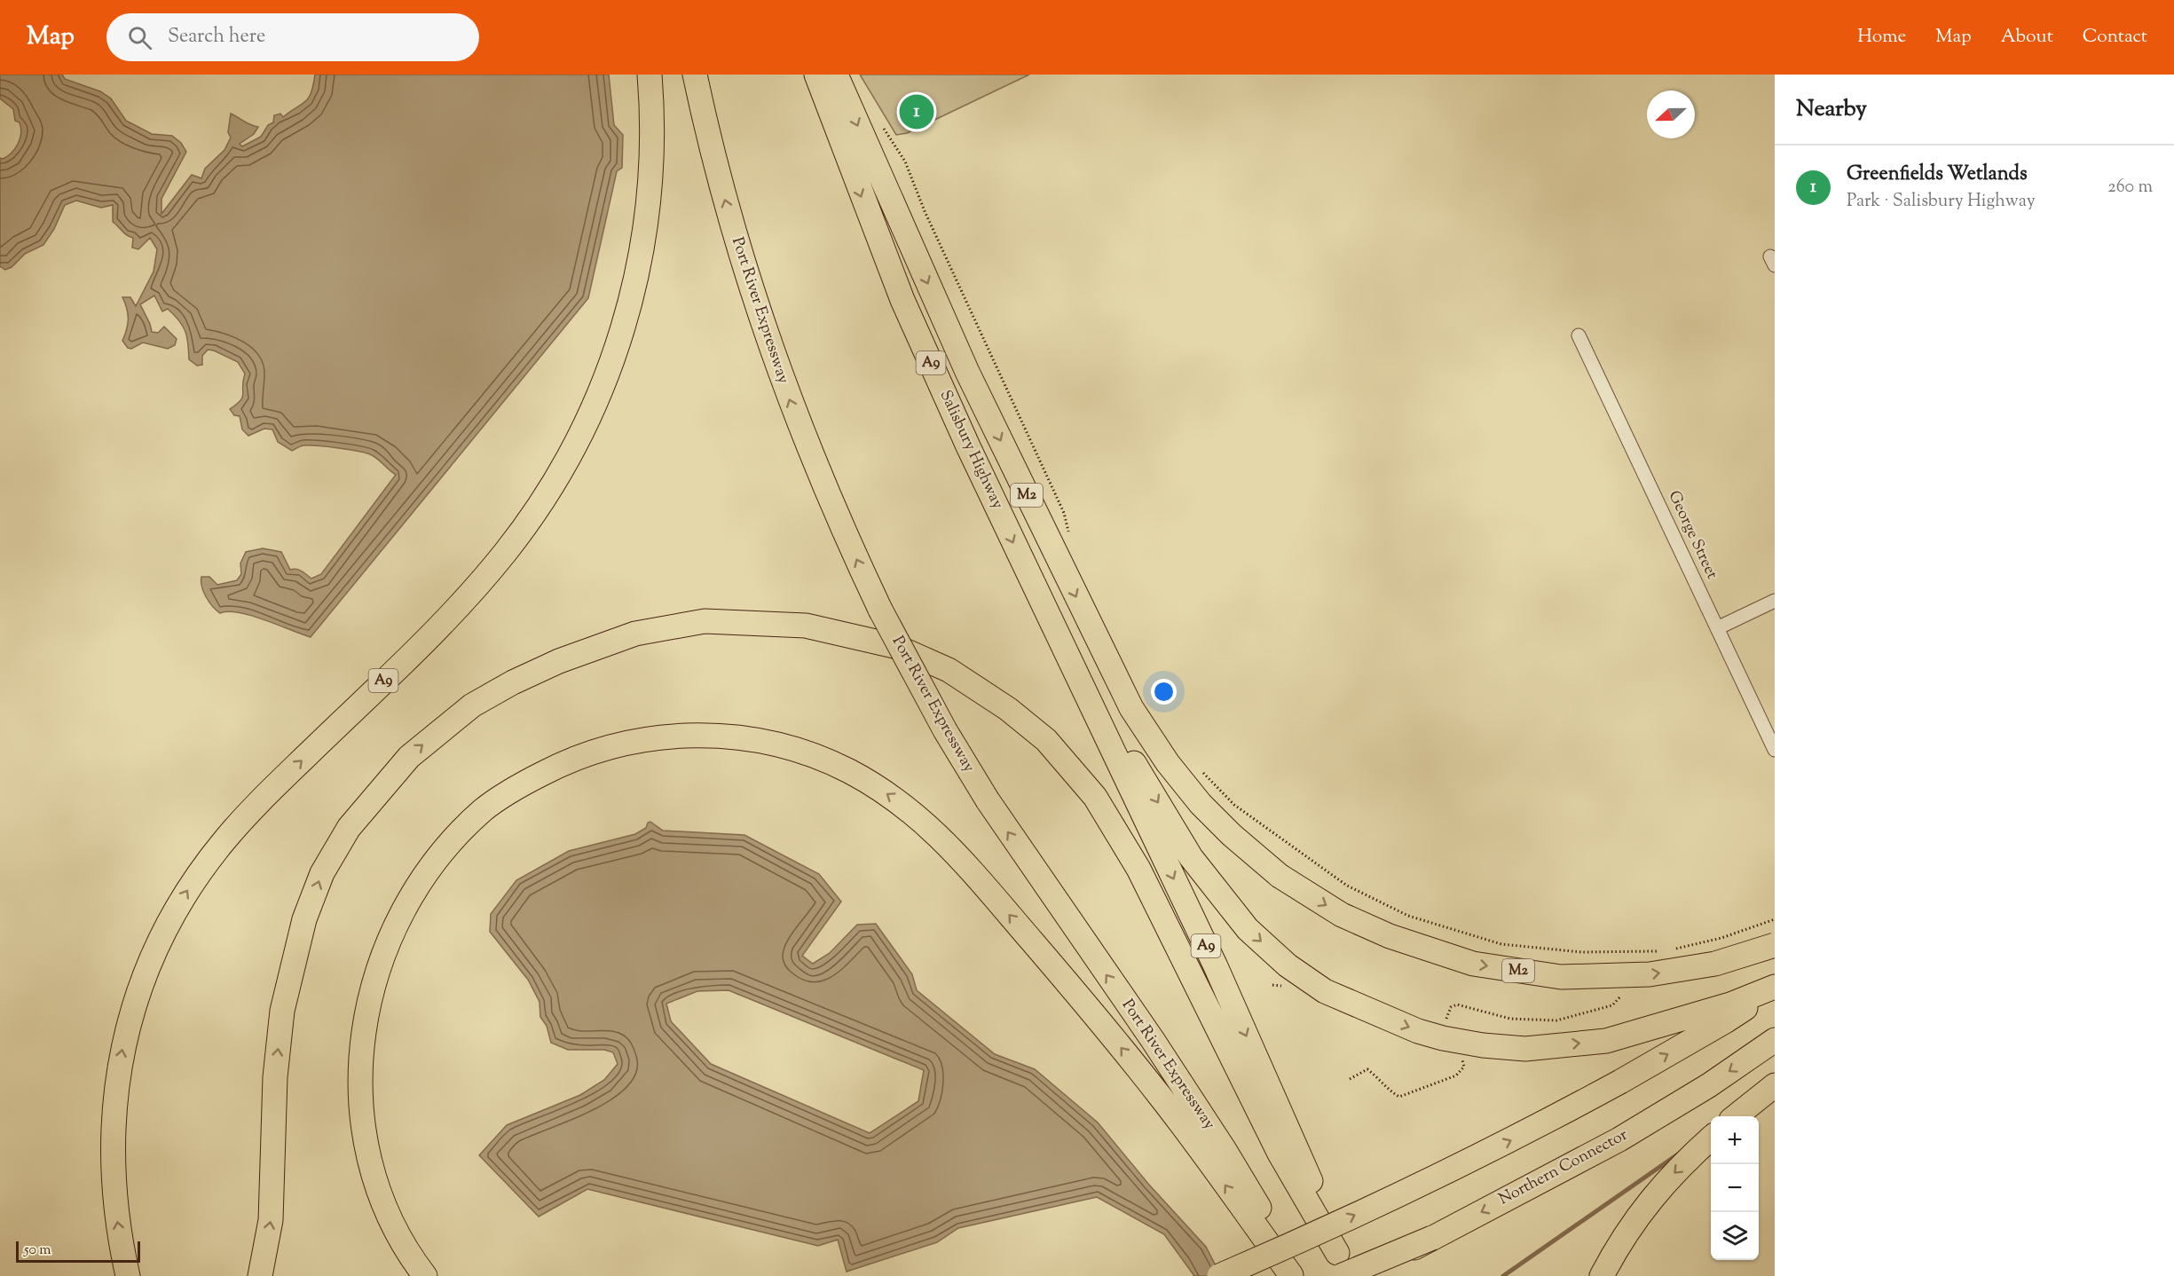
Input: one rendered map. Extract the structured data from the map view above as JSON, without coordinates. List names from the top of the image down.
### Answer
{
  "streets": {
    "highway": [
      "Port River Expressway",
      "A9",
      "Salisbury Highway",
      "M2",
      "Northern Connector"
    ],
    "street": ["George Street"]
  },
  "crossings": [
    ["A9", "Salisbury Highway"],
    ["A9", "Northern Connector"]
  ],
  "one_way": ["Salisbury Highway"],
  "scale_bar": "50 m",
  "north": "left",
  "page": {
    "header": "Map",
    "search": "Search here",
    "nav": [
      "Home",
      "Map",
      "About",
      "Contact"
    ],
    "heading": "Nearby",
    "pins": "1",
    "list": [
      {
        "mark": "1",
        "name": "Greenfields Wetlands",
        "note": "Park · Salisbury Highway",
        "value": "260 m"
      }
    ],
    "map_buttons": ["+", "−"],
    "scale": "50 m"
  }
}
